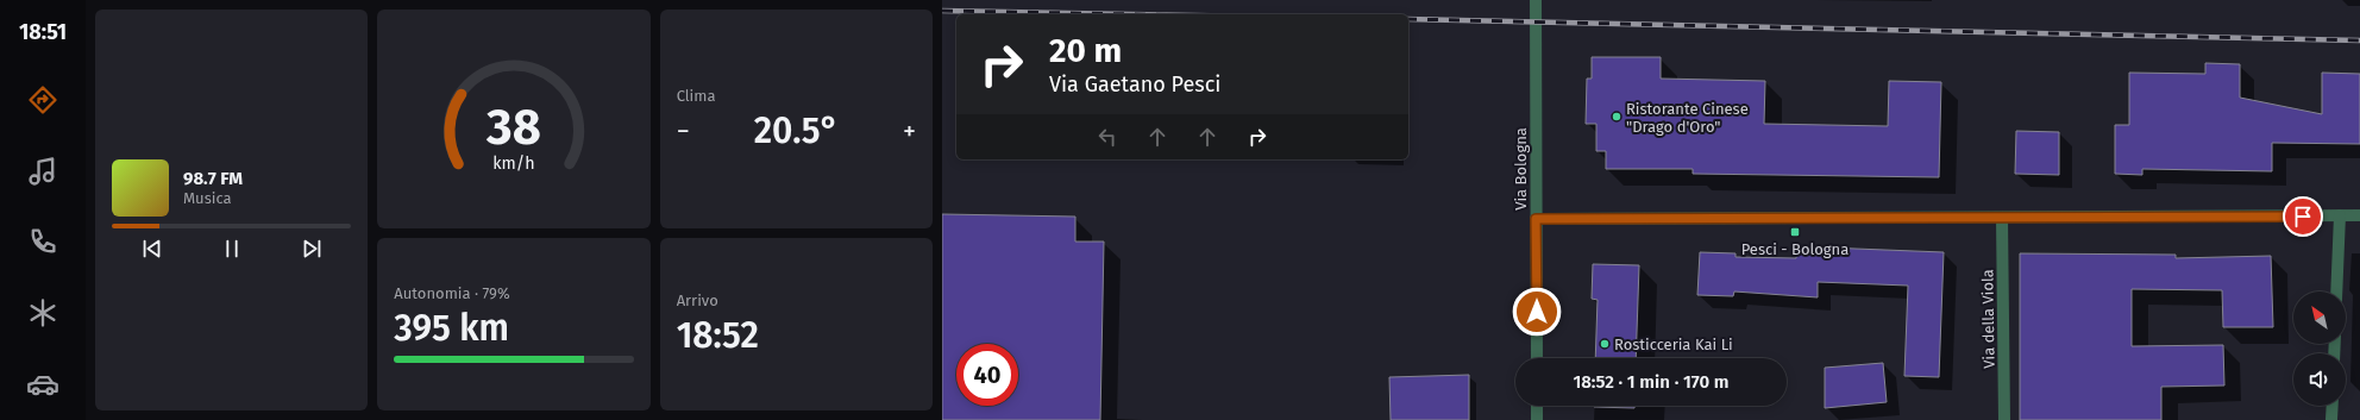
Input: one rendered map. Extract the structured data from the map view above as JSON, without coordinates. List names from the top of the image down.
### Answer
{
  "streets": {
    "street": ["Via Bologna", "Via della Viola"]
  },
  "places": {
    "other": ["Ristorante Cinese \"Drago d'Oro\"", "Rosticceria Kai Li"],
    "transit": ["Pesci - Bologna"]
  },
  "north": "top left",
  "page": {
    "tabs": "18:51",
    "tile": [
      "Clima",
      ["Autonomia · 79%", "395 km"],
      ["Arrivo", "18:52"]
    ],
    "turn": ["20 m", "Via Gaetano Pesci"],
    "heat": ["−", "20.5°", "+"],
    "song": ["98.7 FM", "Musica"],
    "limit": "40",
    "trip": "18:52 · 1 min · 170 m",
    "gauge": ["38", "km/h"]
  }
}
